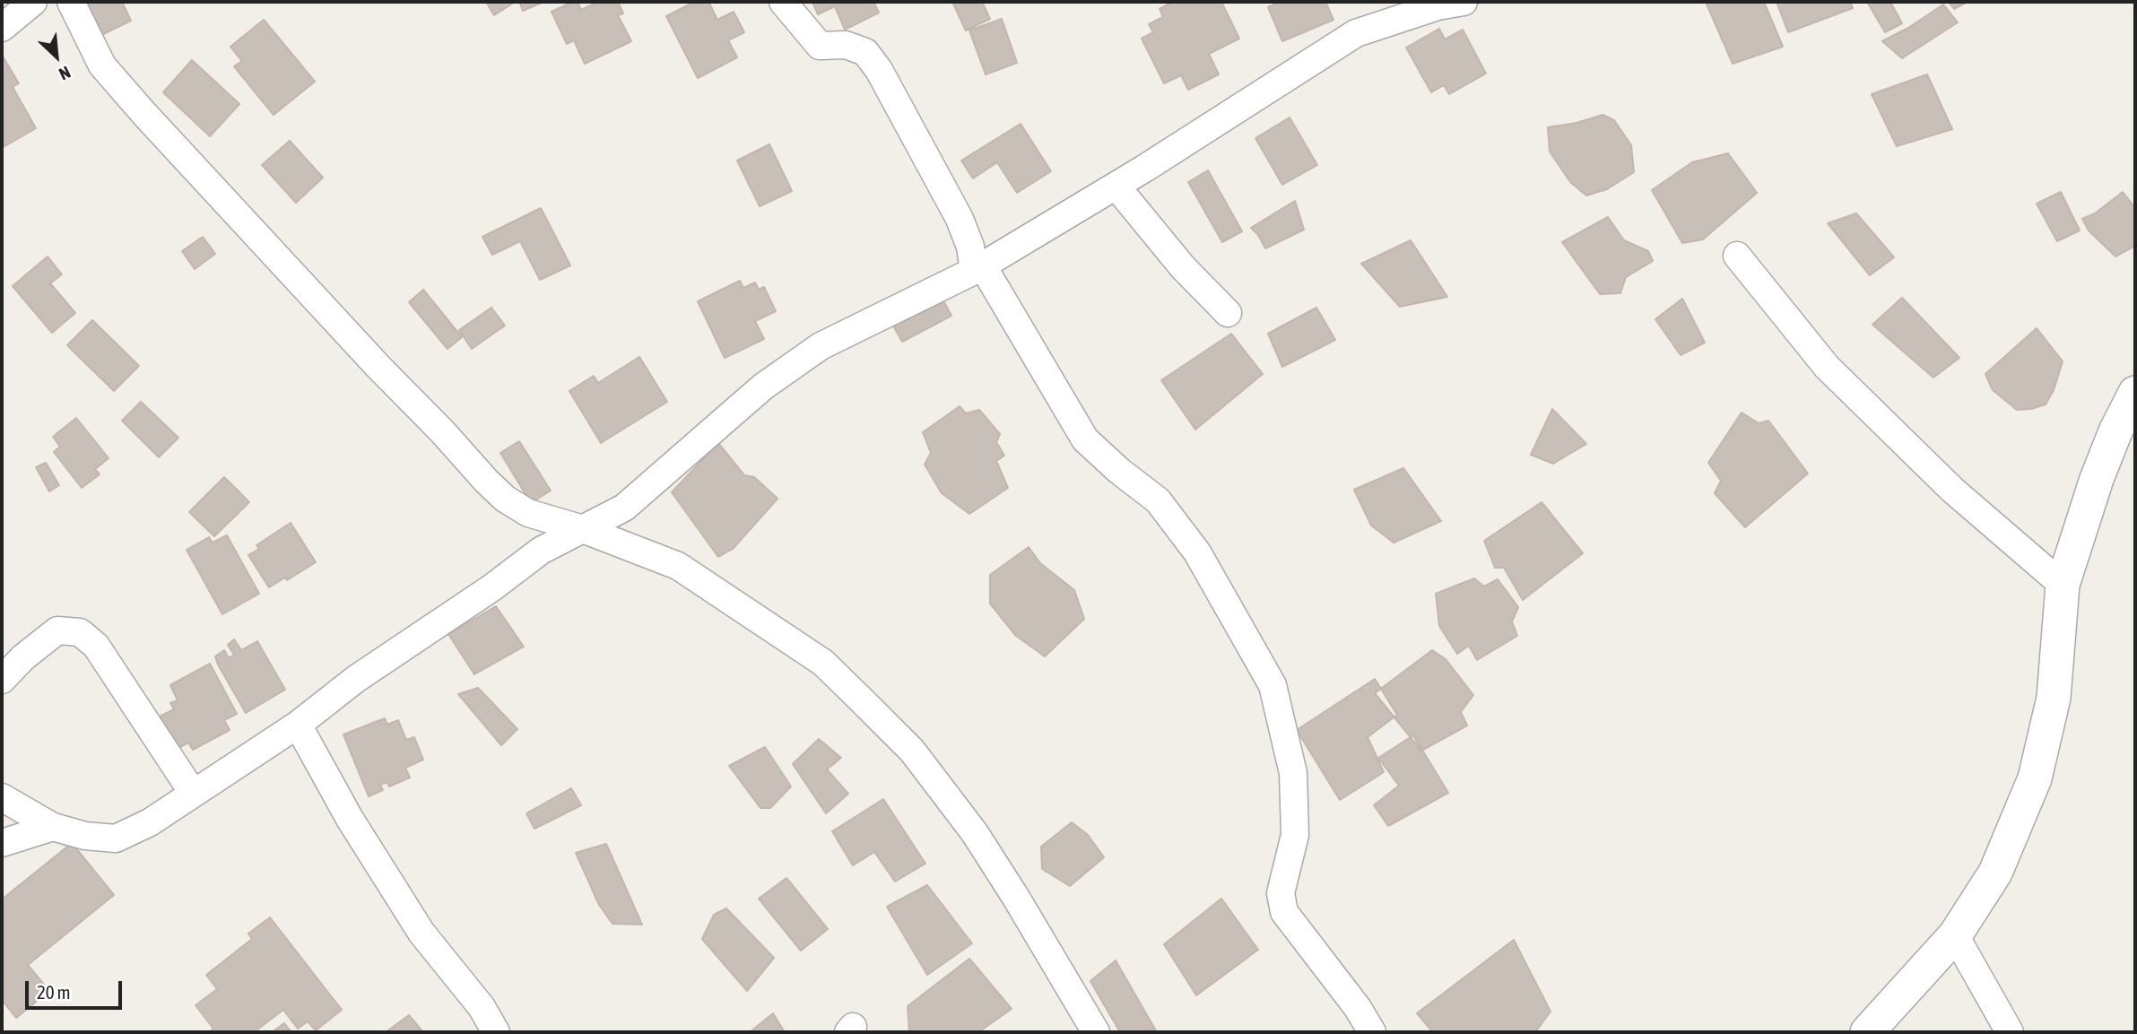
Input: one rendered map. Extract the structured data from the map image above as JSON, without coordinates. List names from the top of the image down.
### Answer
{
  "scale_bar": "20 m",
  "north": "bottom right"
}
